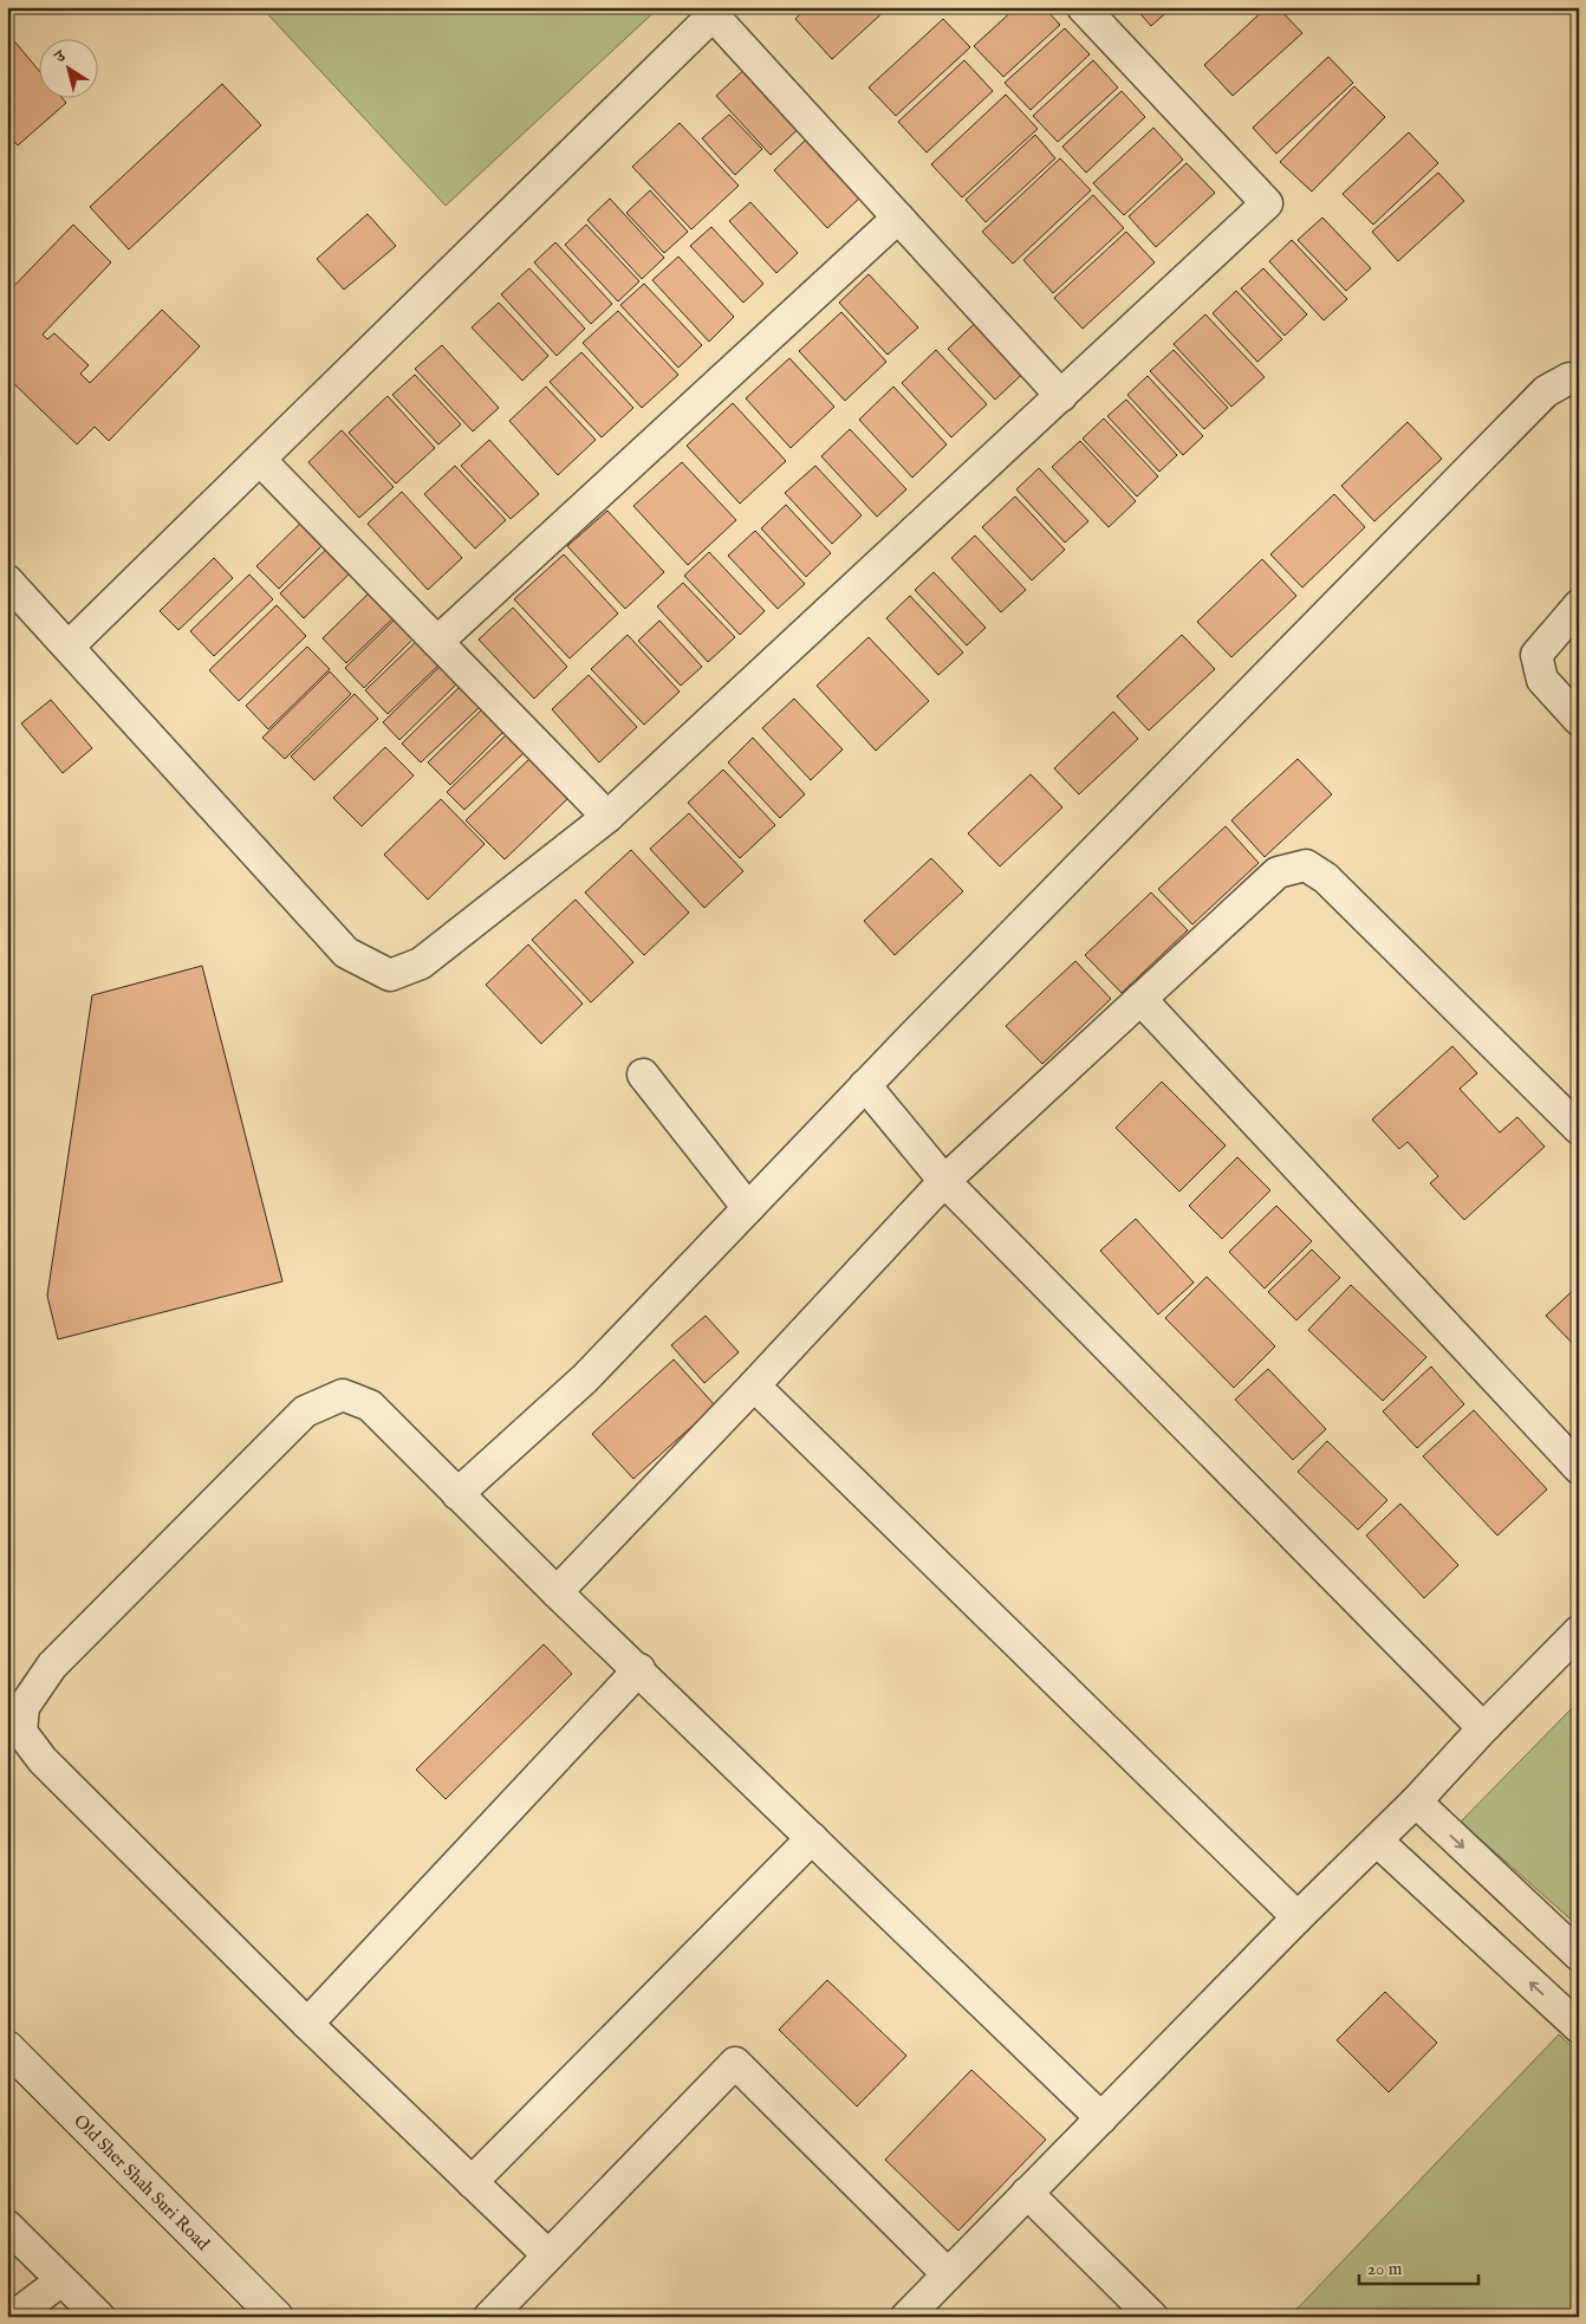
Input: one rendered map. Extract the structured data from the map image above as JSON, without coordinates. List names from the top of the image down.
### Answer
{
  "streets": {
    "street": ["Old Sher Shah Suri Road"]
  },
  "scale_bar": "20 m",
  "north": "top left"
}
